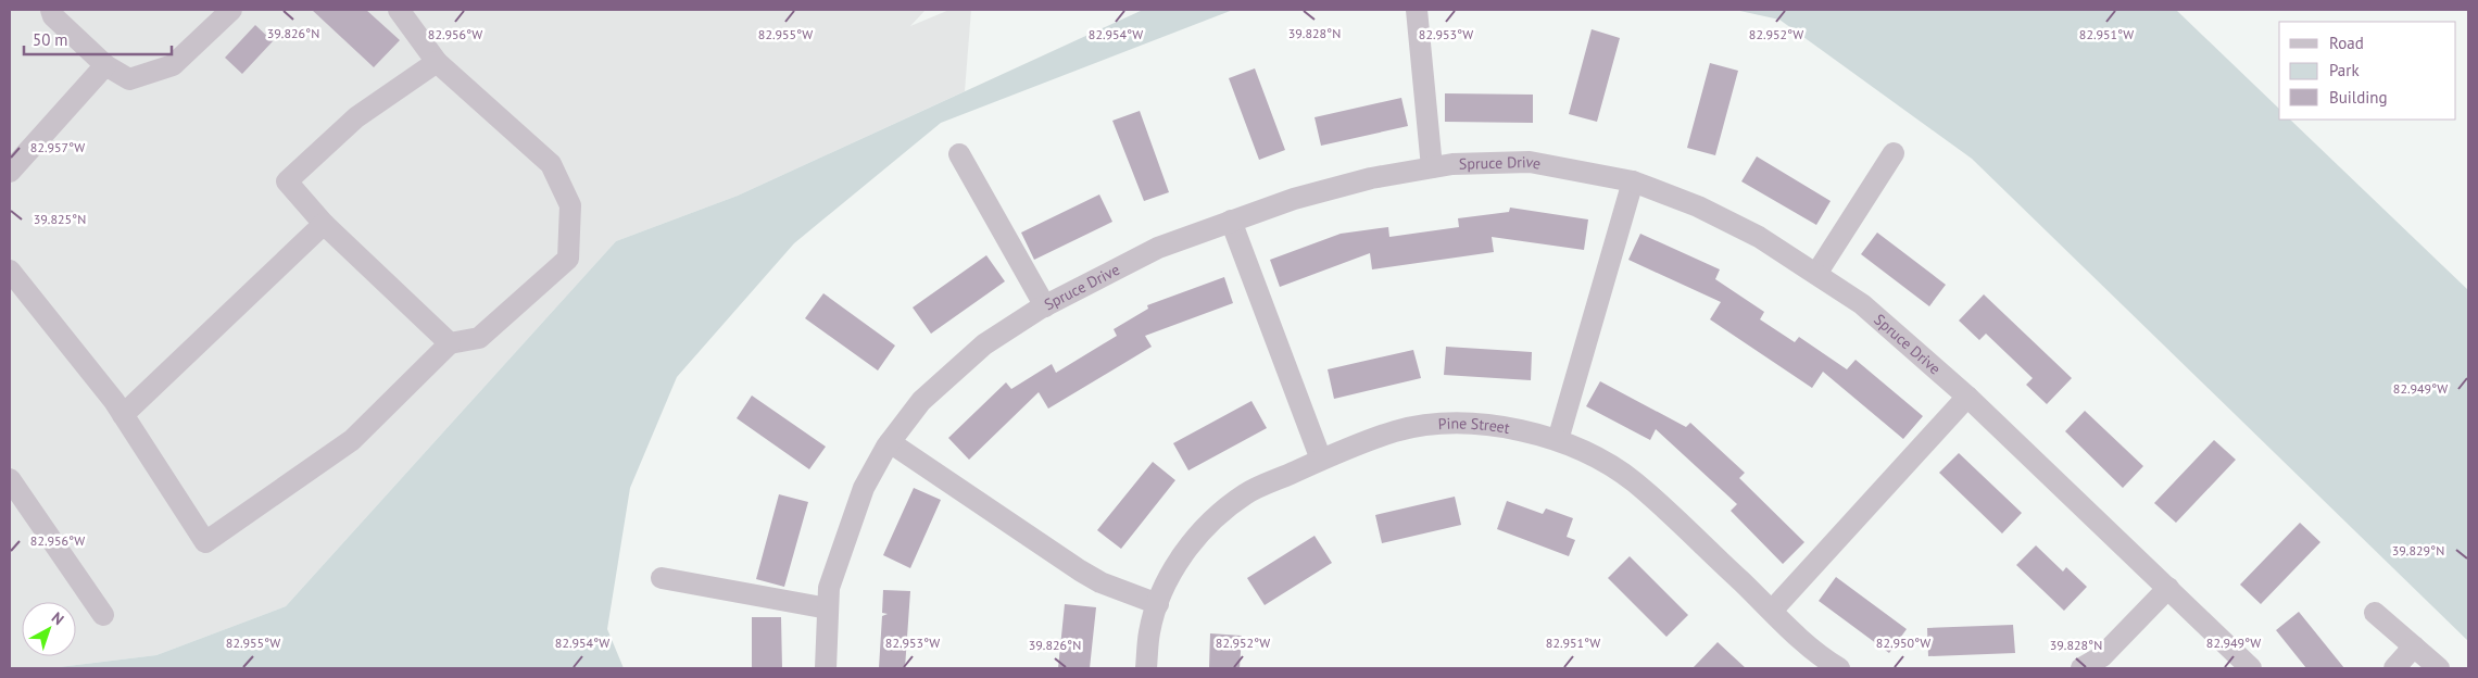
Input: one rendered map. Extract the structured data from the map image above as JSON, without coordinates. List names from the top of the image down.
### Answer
{
  "streets": {
    "street": ["Spruce Drive", "Pine Street"]
  },
  "legend": ["Road", "Park", "Building"],
  "scale_bar": "50 m",
  "north": "top right",
  "coordinates": [
    "39.826°N",
    "39.828°N",
    "82.956°W",
    "82.955°W",
    "82.954°W",
    "82.953°W",
    "82.952°W",
    "82.951°W",
    "82.957°W",
    "39.825°N",
    "82.949°W",
    "39.829°N",
    "82.950°W"
  ]
}
